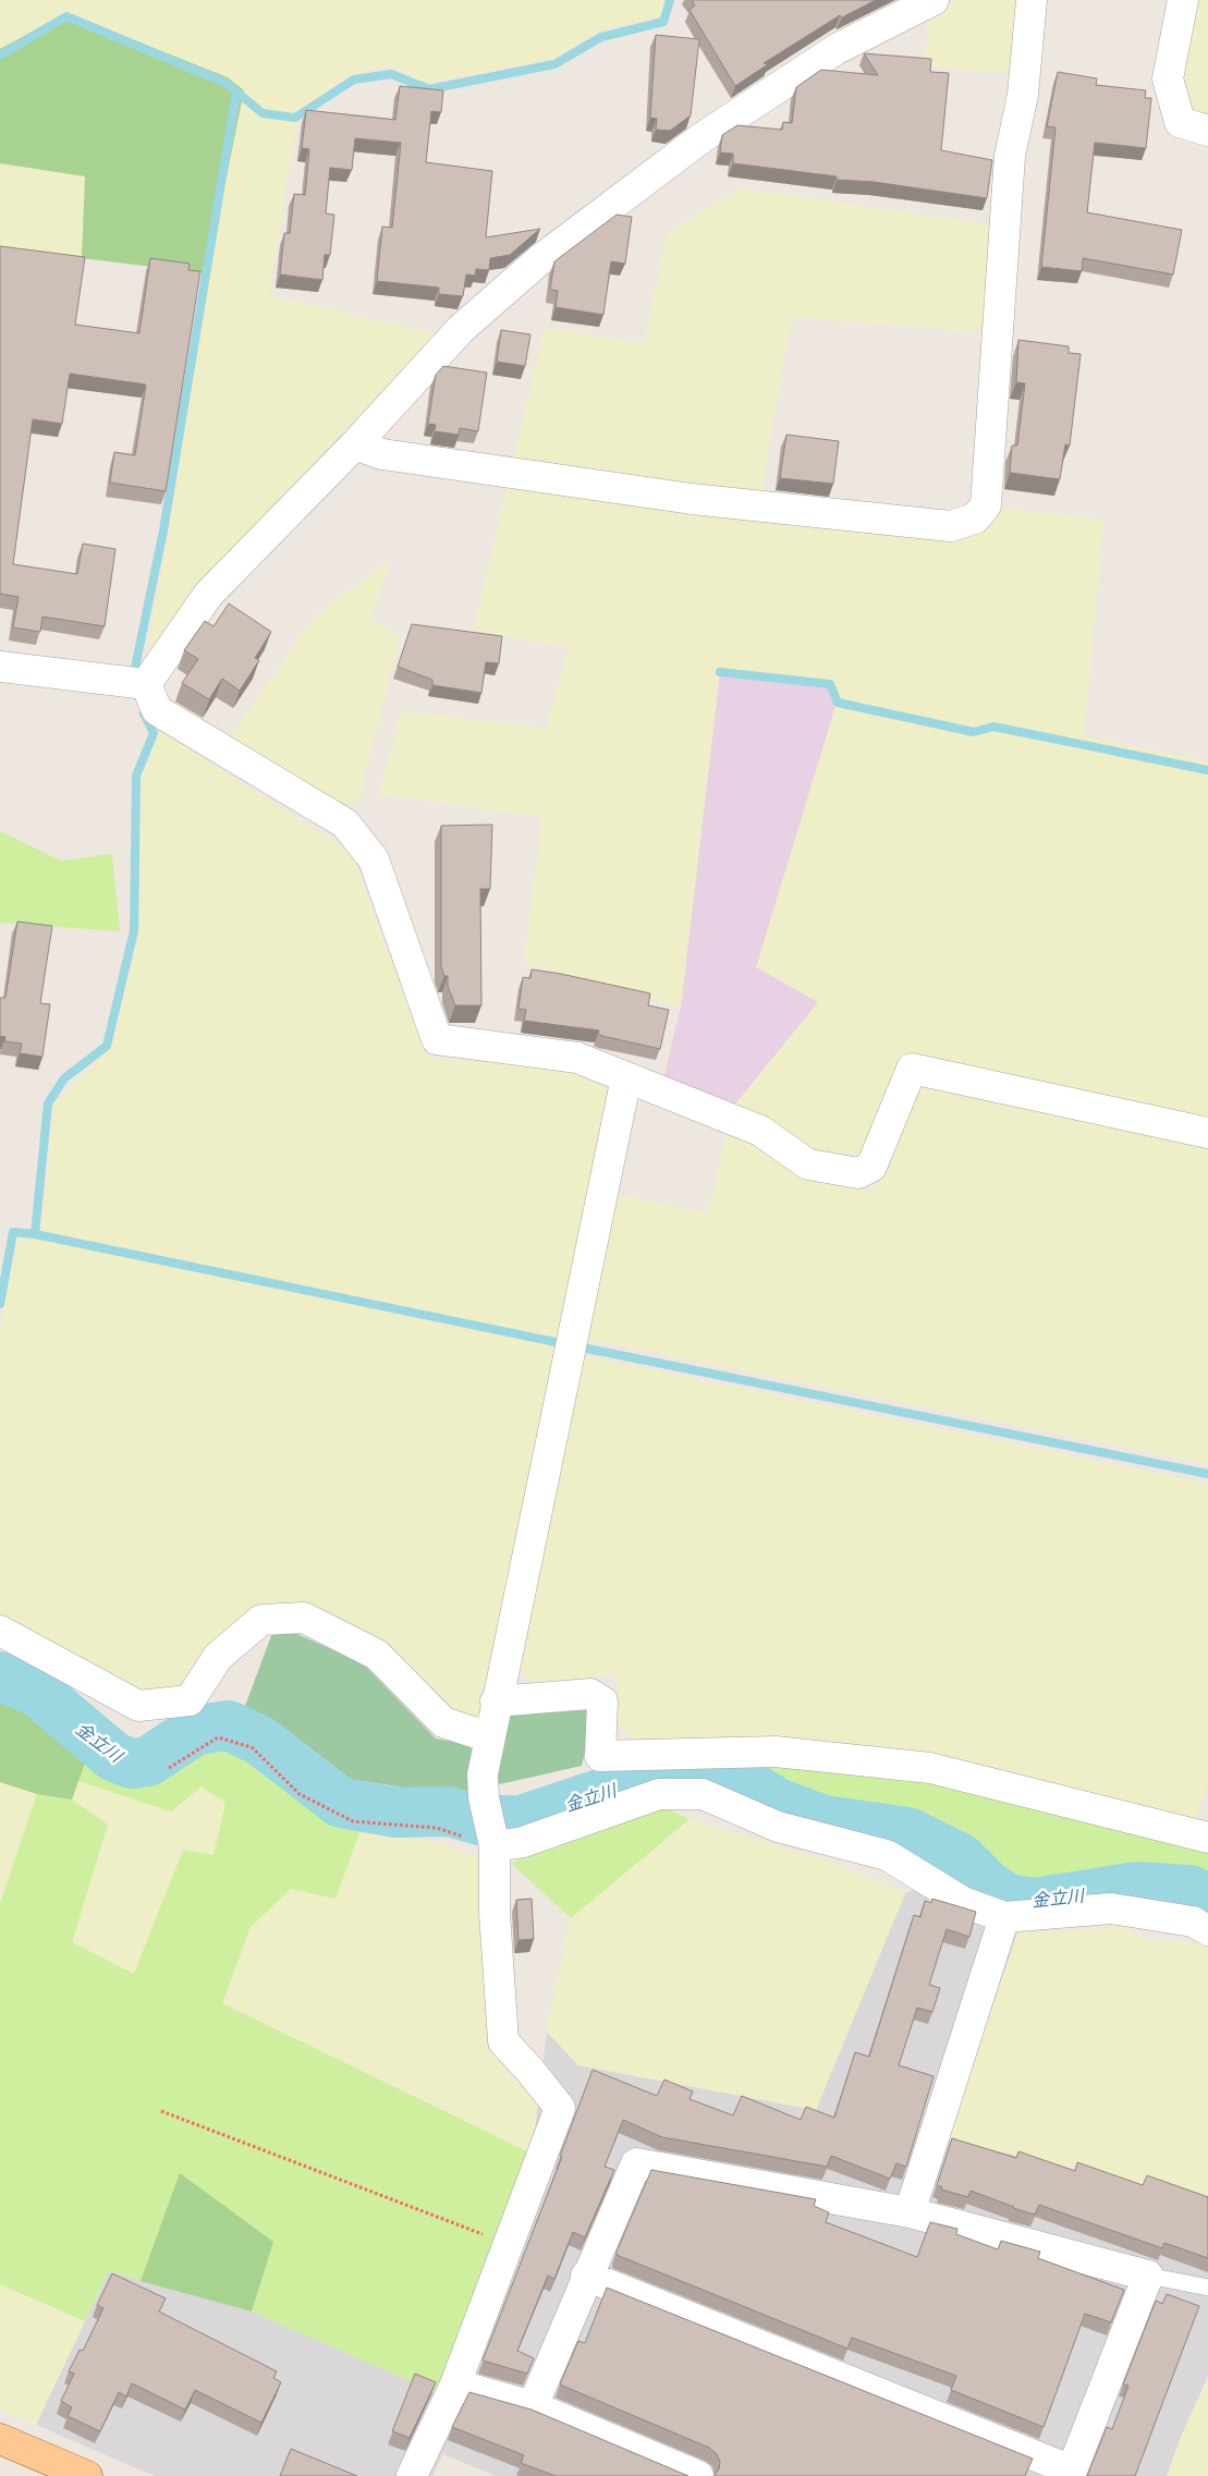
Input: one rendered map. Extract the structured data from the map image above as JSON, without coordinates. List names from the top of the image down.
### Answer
{
  "water": ["金立川"]
}
